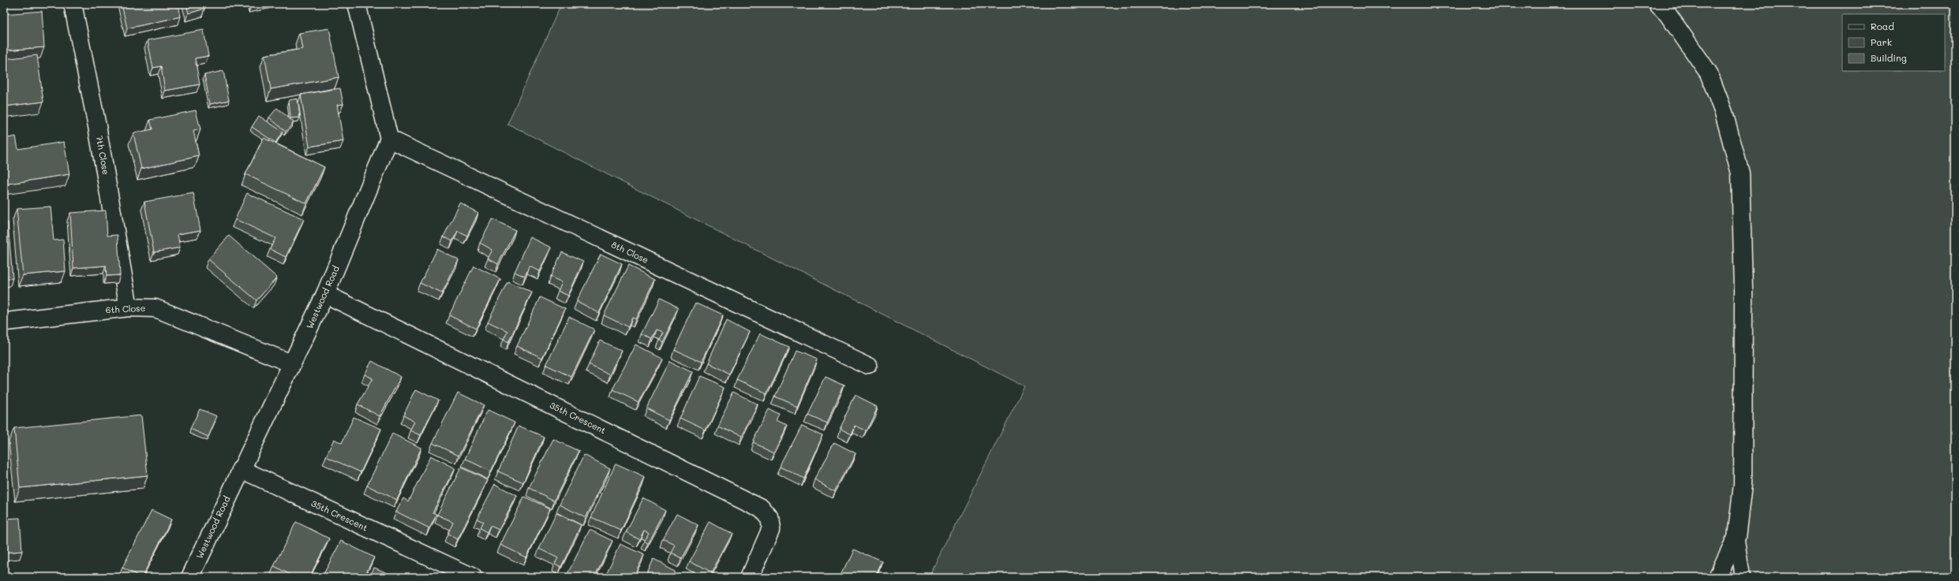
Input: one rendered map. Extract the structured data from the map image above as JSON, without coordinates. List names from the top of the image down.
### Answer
{
  "streets": {
    "street": [
      "7th Close",
      "8th Close",
      "Westwood Road",
      "6th Close",
      "35th Crescent"
    ]
  },
  "crossings": [
    ["7th Close", "6th Close"],
    ["8th Close", "Westwood Road"],
    ["Westwood Road", "6th Close"],
    ["Westwood Road", "35th Crescent"]
  ],
  "legend": ["Road", "Park", "Building"]
}
